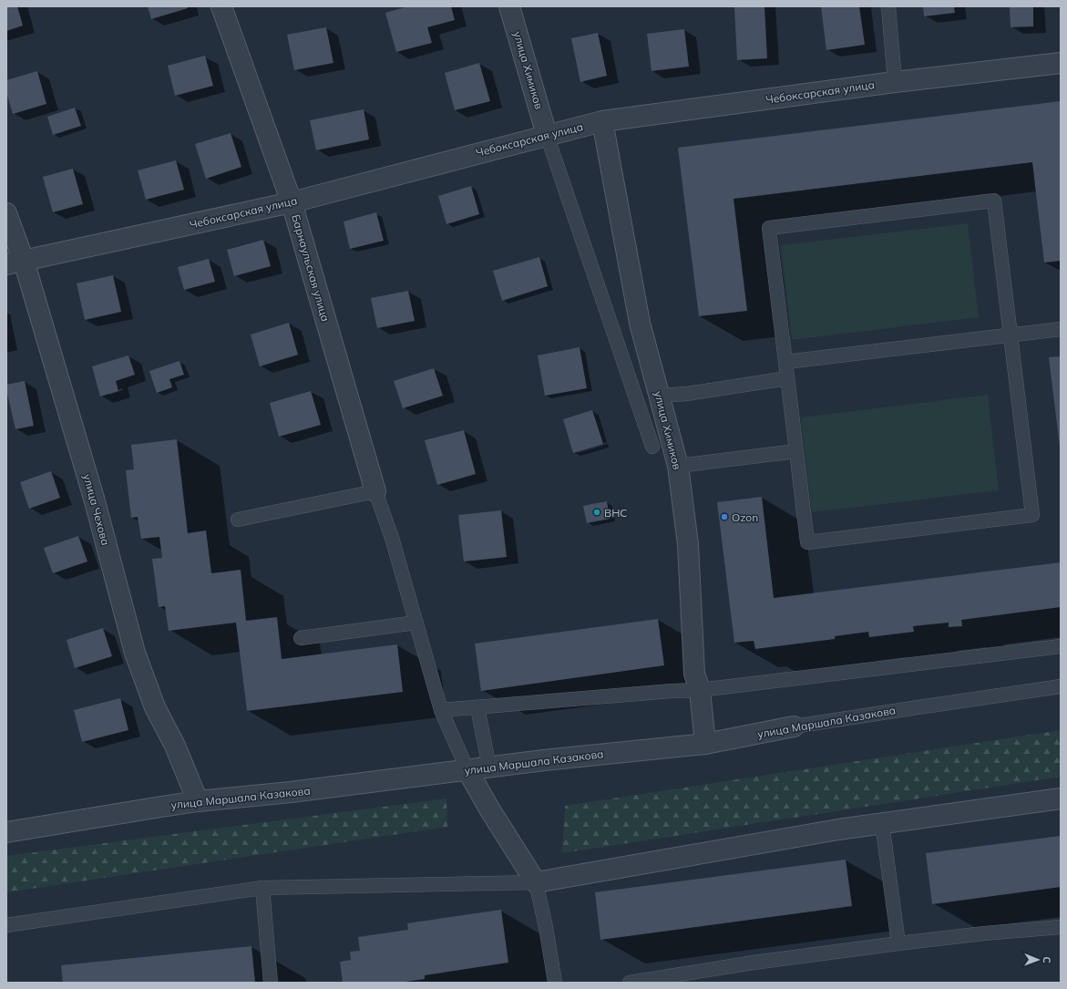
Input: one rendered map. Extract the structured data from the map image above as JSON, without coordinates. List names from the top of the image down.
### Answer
{
  "streets": {
    "street": [
      "улица Химиков",
      "Чебоксарская улица",
      "Барнаульская улица",
      "улица Чехова",
      "улица Маршала Казакова"
    ]
  },
  "crossings": [
    ["улица Химиков", "Чебоксарская улица"],
    ["улица Химиков", "улица Маршала Казакова"],
    ["Чебоксарская улица", "Барнаульская улица"],
    ["Чебоксарская улица", "улица Чехова"],
    ["улица Чехова", "улица Маршала Казакова"]
  ],
  "places": ["ВНС", "Ozon"],
  "north": "right"
}
